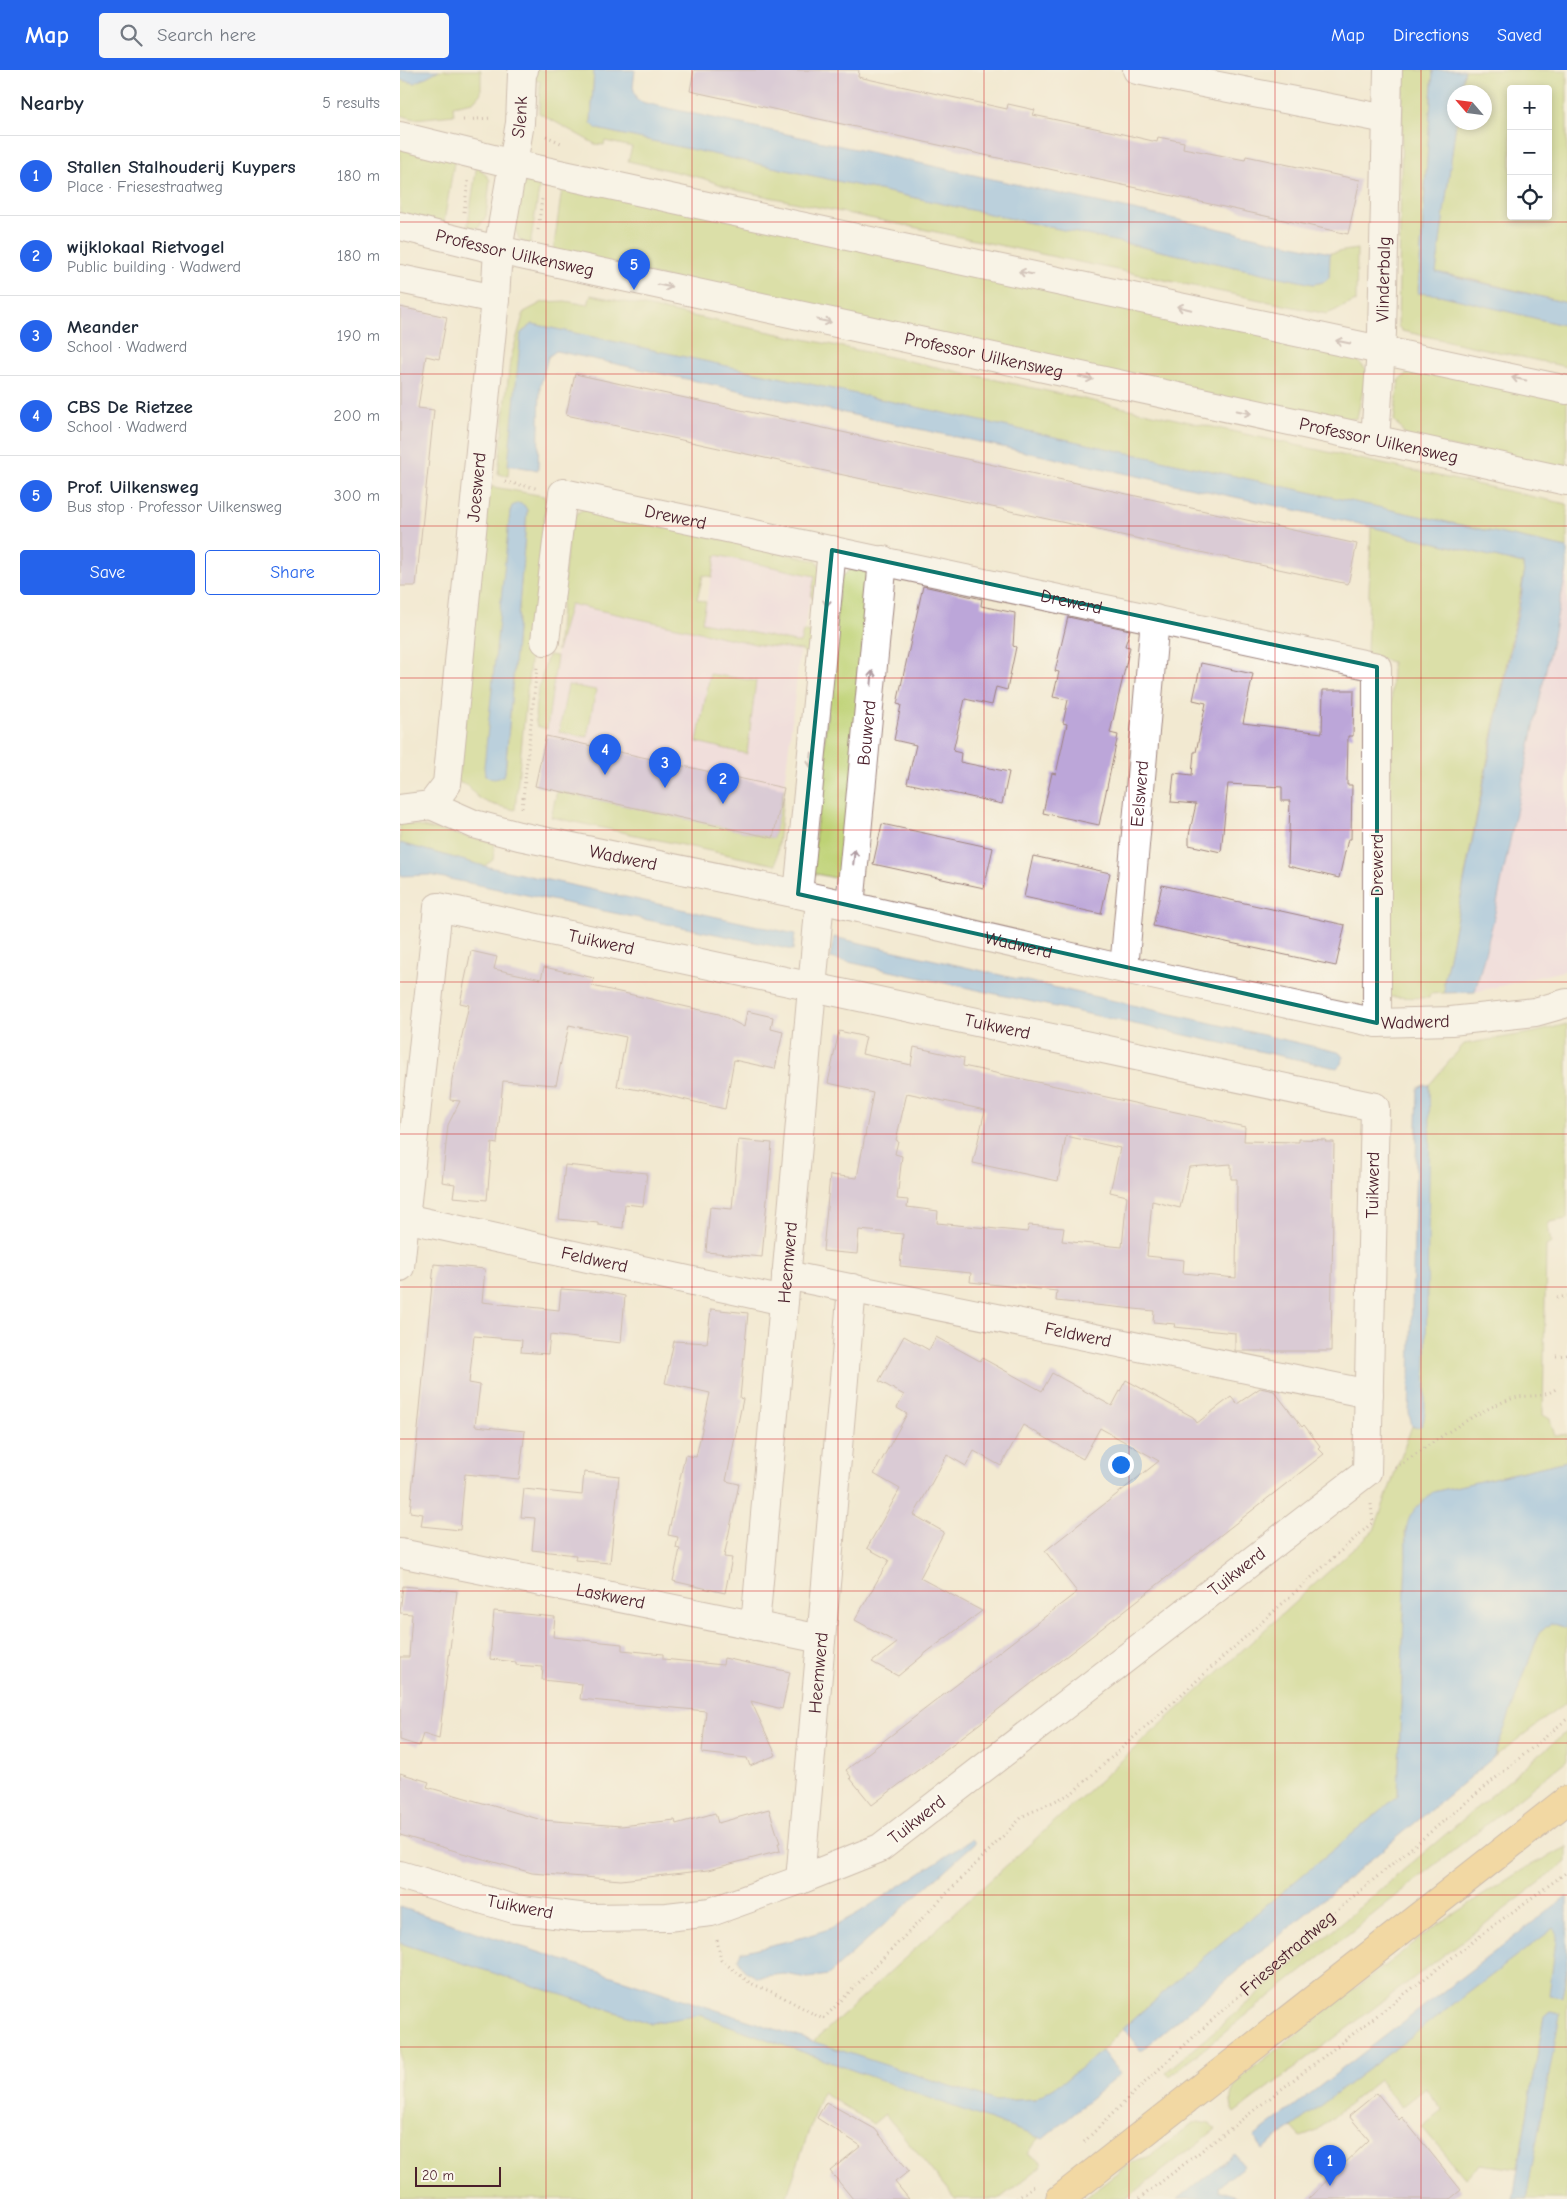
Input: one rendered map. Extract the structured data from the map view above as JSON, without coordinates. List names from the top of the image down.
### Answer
{
  "streets": {
    "street": [
      "Slenk",
      "Professor Uilkensweg",
      "Vlinderbalg",
      "Joeswerd",
      "Drewerd",
      "Bouwerd",
      "Eelswerd",
      "Wadwerd",
      "Tuikwerd",
      "Feldwerd",
      "Heemwerd",
      "Laskwerd"
    ],
    "path": ["Friesestraatweg"]
  },
  "crossings": [
    ["Slenk", "Joeswerd"],
    ["Professor Uilkensweg", "Vlinderbalg"],
    ["Professor Uilkensweg", "Joeswerd"],
    ["Joeswerd", "Wadwerd"],
    ["Drewerd", "Bouwerd"],
    ["Drewerd", "Eelswerd"],
    ["Drewerd", "Wadwerd"],
    ["Bouwerd", "Wadwerd"],
    ["Eelswerd", "Wadwerd"],
    ["Wadwerd", "Heemwerd"],
    ["Tuikwerd", "Feldwerd"],
    ["Tuikwerd", "Heemwerd"],
    ["Feldwerd", "Heemwerd"],
    ["Heemwerd", "Laskwerd"]
  ],
  "scale_bar": "20 m",
  "north": "top left",
  "page": {
    "header": "Map",
    "search": "Search here",
    "nav": ["Map", "Directions", "Saved"],
    "heading": ["Nearby", "5 results"],
    "map_buttons": ["+", "−"],
    "list": [
      {
        "mark": "1",
        "name": "Stallen Stalhouderij Kuypers",
        "note": "Place · Friesestraatweg",
        "value": "180 m"
      },
      {
        "mark": "2",
        "name": "wijklokaal Rietvogel",
        "note": "Public building · Wadwerd",
        "value": "180 m"
      },
      {
        "mark": "3",
        "name": "Meander",
        "note": "School · Wadwerd",
        "value": "190 m"
      },
      {
        "mark": "4",
        "name": "CBS De Rietzee",
        "note": "School · Wadwerd",
        "value": "200 m"
      },
      {
        "mark": "5",
        "name": "Prof. Uilkensweg",
        "note": "Bus stop · Professor Uilkensweg",
        "value": "300 m"
      }
    ],
    "pins": [
      "5",
      "4",
      "3",
      "2",
      "1"
    ],
    "buttons": ["Save", "Share"],
    "scale": "20 m"
  }
}
